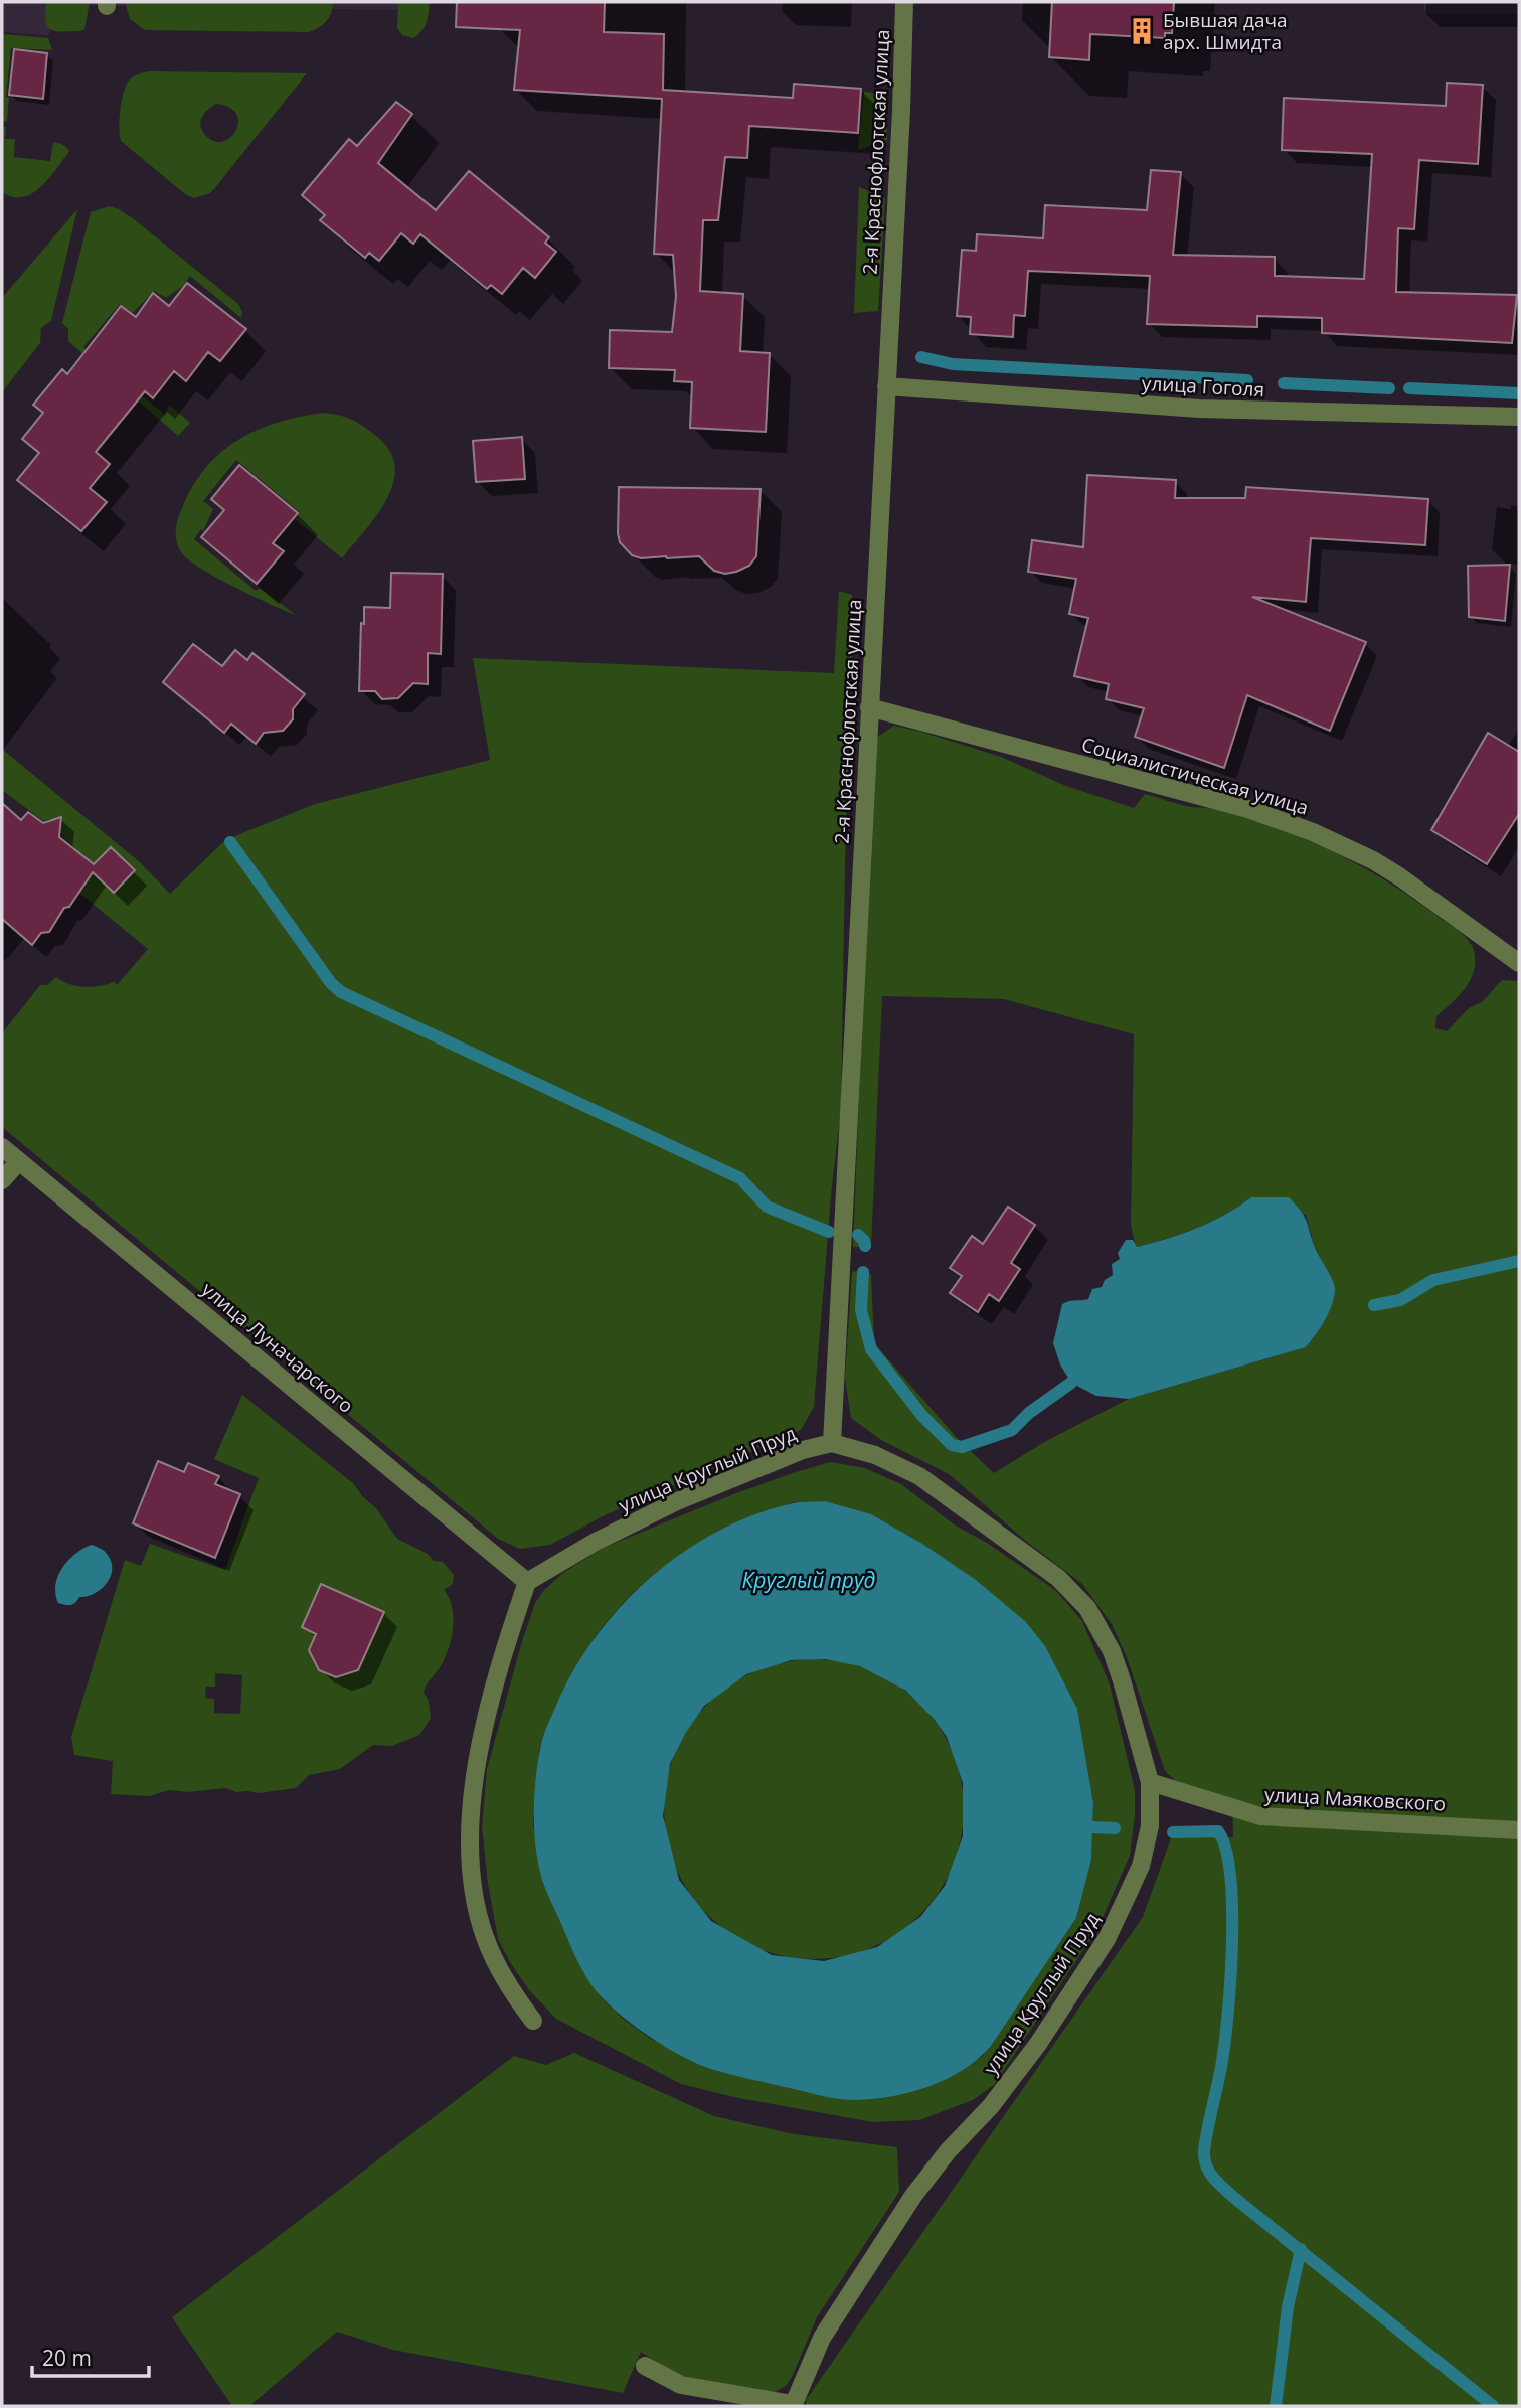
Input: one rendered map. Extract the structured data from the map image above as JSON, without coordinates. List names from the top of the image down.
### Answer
{
  "streets": {
    "street": [
      "2-я Краснофлотская улица",
      "улица Гоголя",
      "Социалистическая улица",
      "улица Луначарского",
      "улица Круглый Пруд",
      "улица Маяковского"
    ]
  },
  "crossings": [
    ["2-я Краснофлотская улица", "улица Гоголя"],
    ["2-я Краснофлотская улица", "Социалистическая улица"],
    ["2-я Краснофлотская улица", "улица Круглый Пруд"],
    ["улица Луначарского", "улица Круглый Пруд"],
    ["улица Круглый Пруд", "улица Маяковского"]
  ],
  "water": ["Круглый пруд"],
  "places": {
    "building": ["Бывшая дача арх. Шмидта"]
  },
  "scale_bar": "20 m"
}
